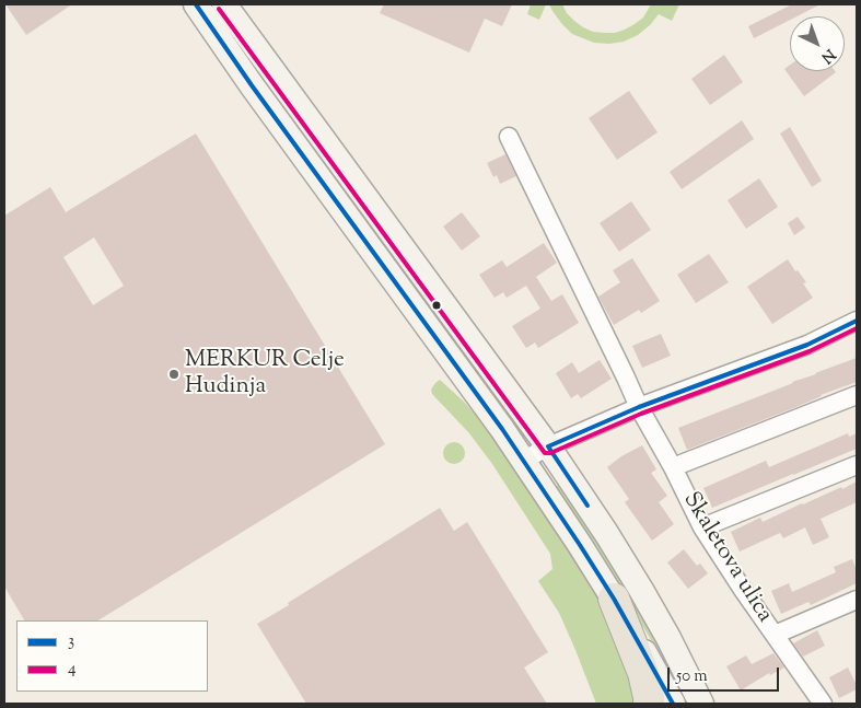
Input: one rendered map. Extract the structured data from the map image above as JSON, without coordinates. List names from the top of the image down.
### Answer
{
  "streets": {
    "street": ["Skaletova ulica"]
  },
  "places": ["MERKUR Celje Hudinja"],
  "lines": ["transit line 3", "transit line 4"],
  "legend": ["3", "4"],
  "scale_bar": "50 m",
  "north": "bottom right"
}
